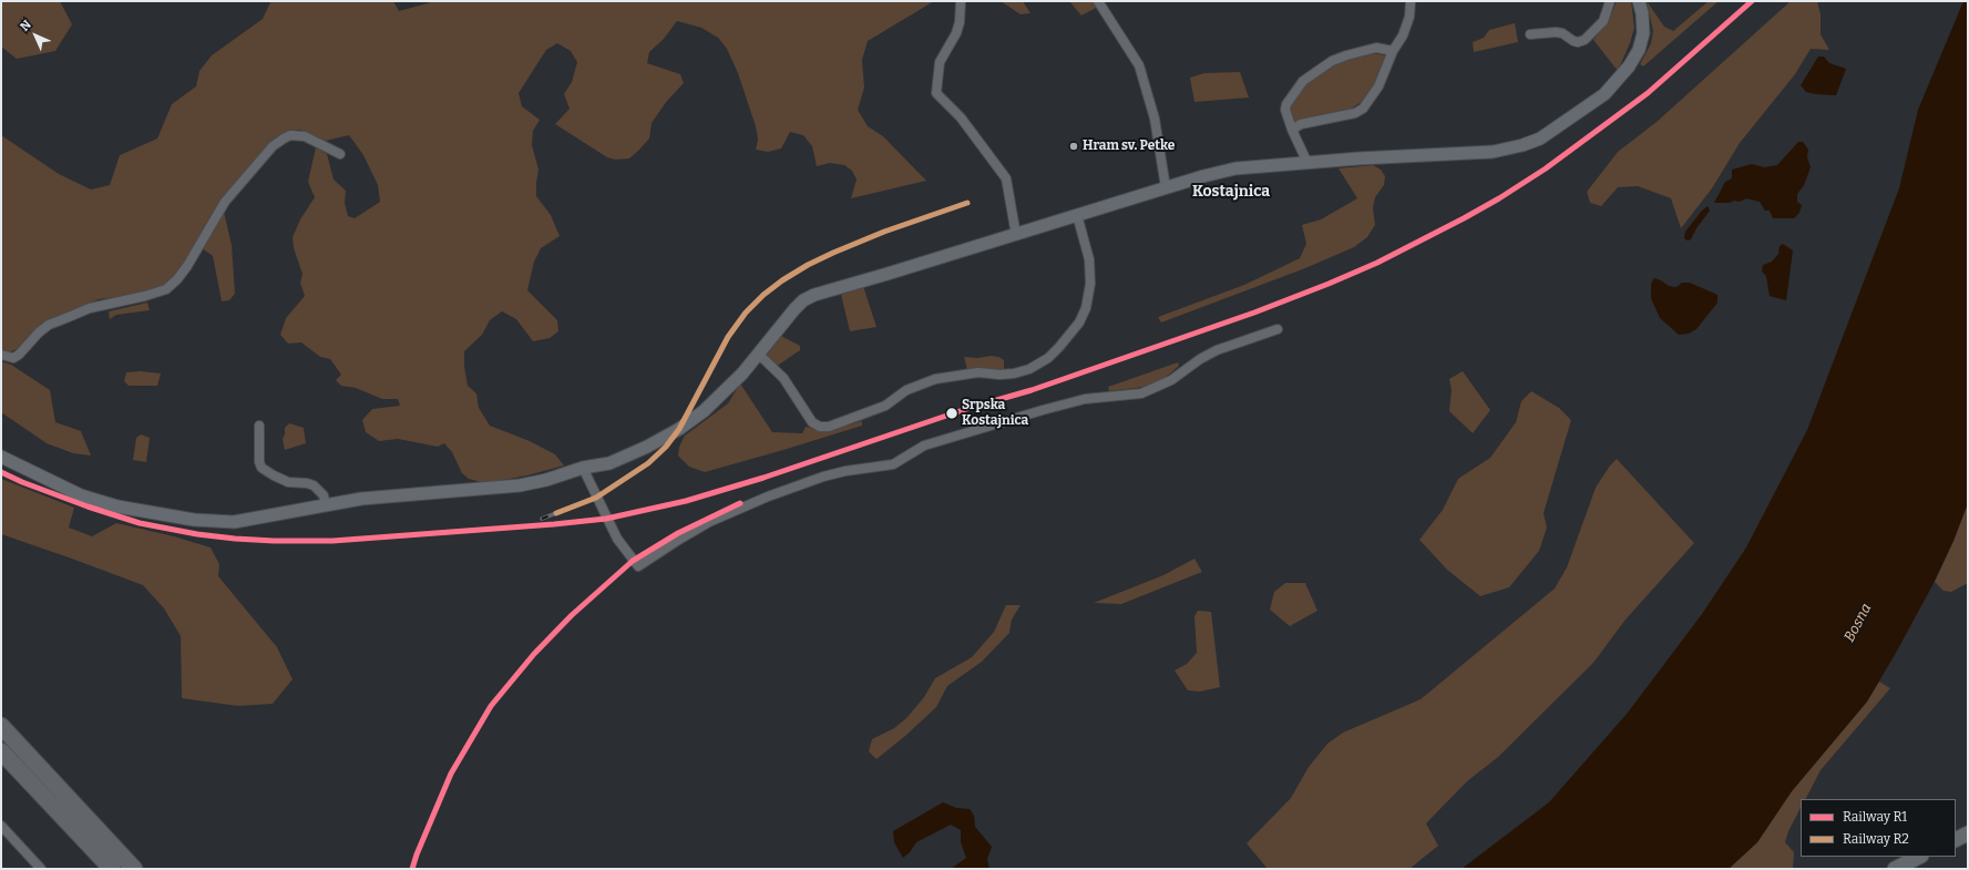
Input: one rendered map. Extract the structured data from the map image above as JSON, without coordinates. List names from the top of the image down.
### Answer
{
  "districts": ["Kostajnica"],
  "water": ["Bosna"],
  "places": ["Hram sv. Petke", "Srpska Kostajnica"],
  "lines": ["rail line R1", "rail line R2"],
  "legend": ["Railway R1", "Railway R2"],
  "north": "top left"
}
